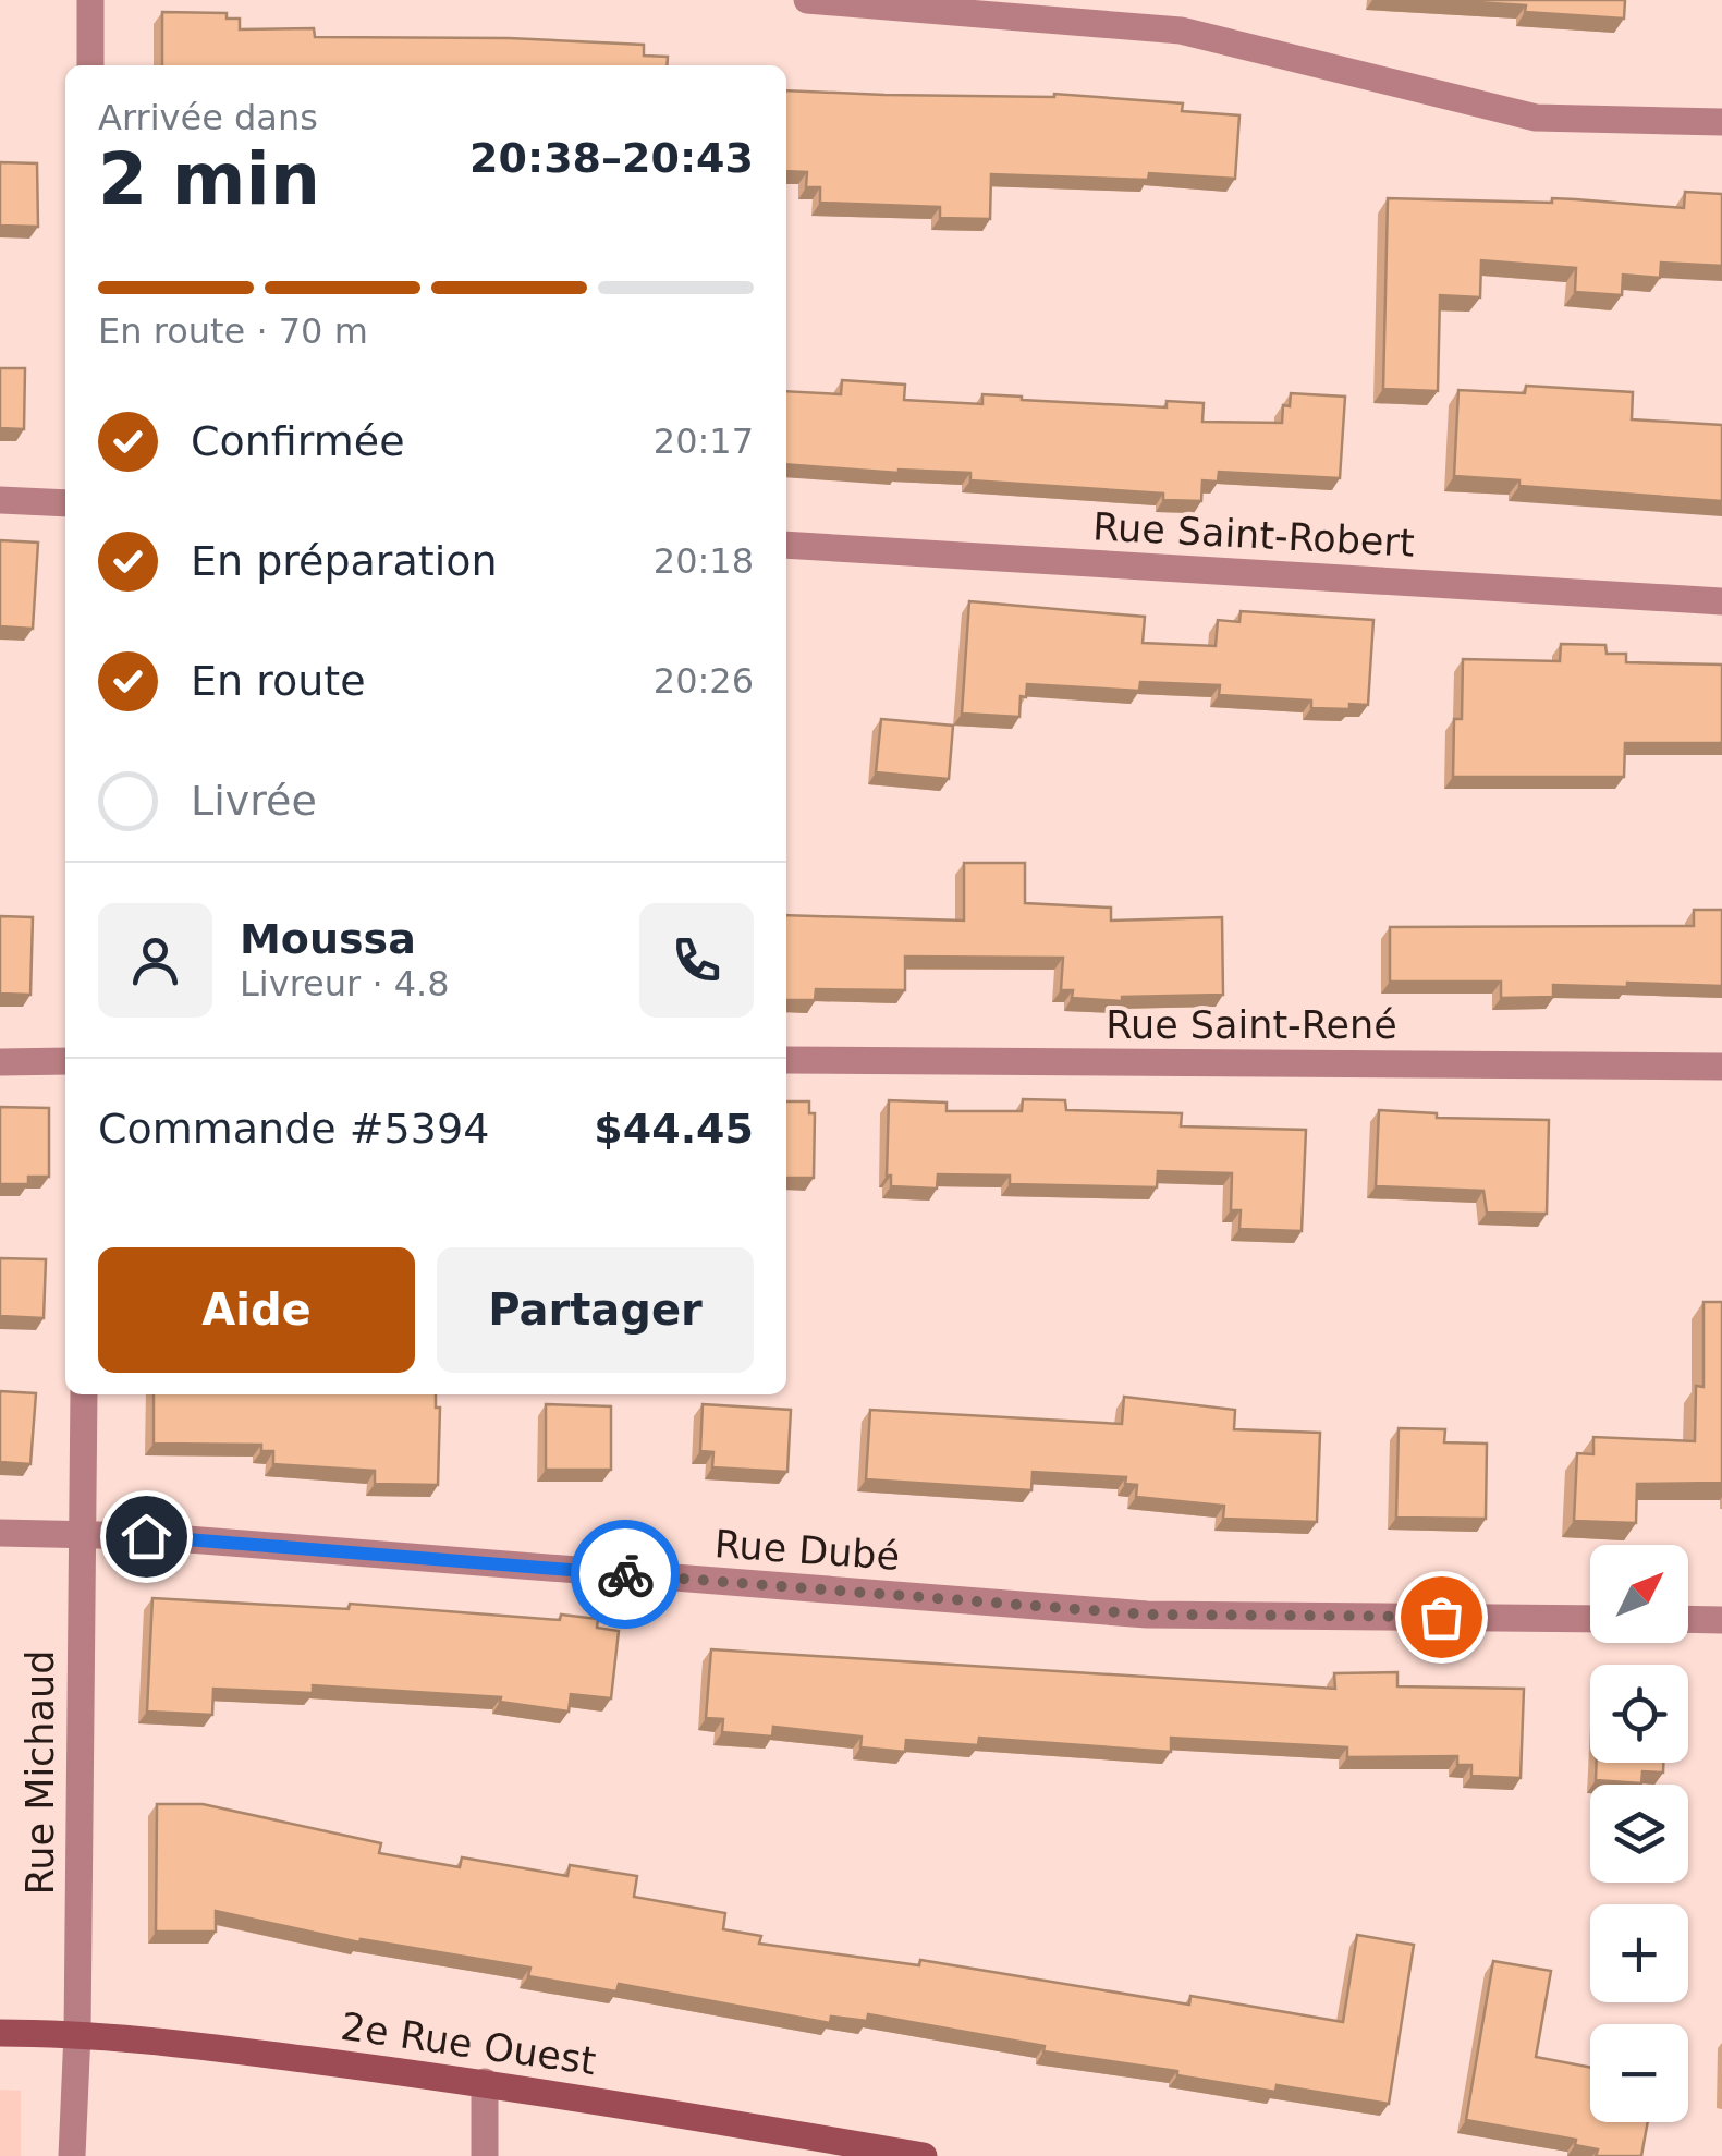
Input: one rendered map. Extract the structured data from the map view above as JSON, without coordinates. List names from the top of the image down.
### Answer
{
  "streets": {
    "street": [
      "Rue Saint-Robert",
      "Rue Saint-René",
      "Rue Dubé",
      "Rue Michaud",
      "2e Rue Ouest"
    ]
  },
  "crossings": [
    ["Rue Dubé", "Rue Michaud"],
    ["Rue Michaud", "2e Rue Ouest"]
  ],
  "north": "top right",
  "page": {
    "heading": ["2 min", "Arrivée dans", "20:38–20:43"],
    "panel": [
      "Moussa",
      "Livreur · 4.8",
      "Commande #5394",
      "$44.45"
    ],
    "bar": "En route · 70 m",
    "list": [
      ["Confirmée", "20:17"],
      ["En préparation", "20:18"],
      ["En route", "20:26"],
      "Livrée"
    ],
    "buttons": ["Aide", "Partager"],
    "map_buttons": ["+", "−"]
  }
}
